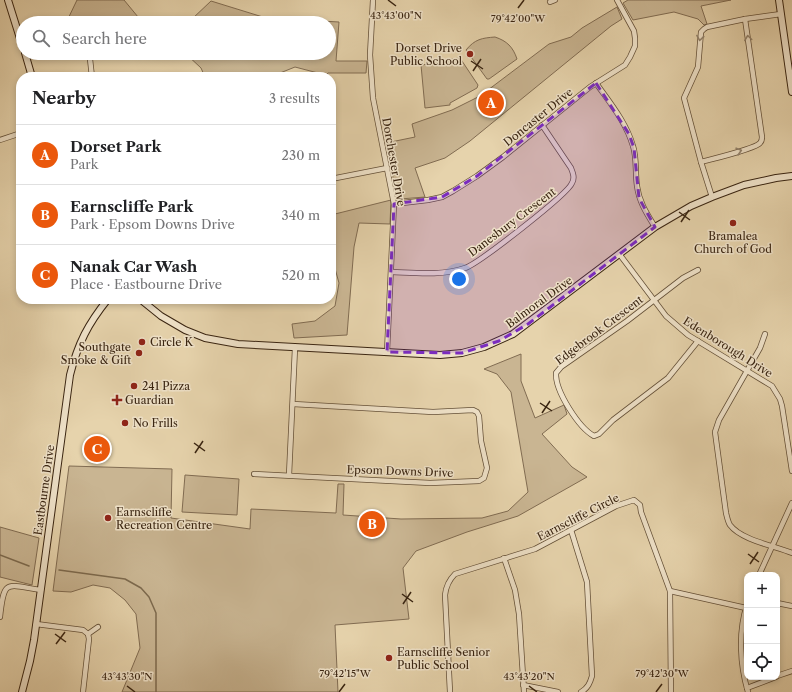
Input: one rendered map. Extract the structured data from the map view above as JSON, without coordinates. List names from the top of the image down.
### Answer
{
  "streets": {
    "street": [
      "Doncaster Drive",
      "Dorchester Drive",
      "Danesbury Crescent",
      "Balmoral Drive",
      "Edgebrook Crescent",
      "Edenborough Drive",
      "Epsom Downs Drive",
      "Eastbourne Drive",
      "Earnscliffe Circle"
    ]
  },
  "crossings": [
    ["Doncaster Drive", "Dorchester Drive"],
    ["Doncaster Drive", "Danesbury Crescent"],
    ["Dorchester Drive", "Danesbury Crescent"],
    ["Dorchester Drive", "Balmoral Drive"],
    ["Balmoral Drive", "Edenborough Drive"],
    ["Edgebrook Crescent", "Edenborough Drive"]
  ],
  "places": {
    "other": [
      "Dorset Drive Public School",
      "Bramalea Church of God",
      "Circle K",
      "Southgate Smoke & Gift",
      "241 Pizza",
      "No Frills",
      "Earnscliffe Recreation Centre",
      "Earnscliffe Senior Public School"
    ],
    "health": ["Guardian"]
  },
  "page": {
    "search": "Search here",
    "heading": ["Nearby", "3 results"],
    "pins": ["A", "C", "B"],
    "list": [
      {
        "mark": "A",
        "name": "Dorset Park",
        "note": "Park",
        "value": "230 m"
      },
      {
        "mark": "B",
        "name": "Earnscliffe Park",
        "note": "Park · Epsom Downs Drive",
        "value": "340 m"
      },
      {
        "mark": "C",
        "name": "Nanak Car Wash",
        "note": "Place · Eastbourne Drive",
        "value": "520 m"
      }
    ],
    "map_buttons": ["+", "−"]
  },
  "coordinates": [
    "43°43'00\"N",
    "79°42'00\"W",
    "79°42'15\"W",
    "79°42'30\"W",
    "43°43'30\"N",
    "43°43'20\"N"
  ]
}
